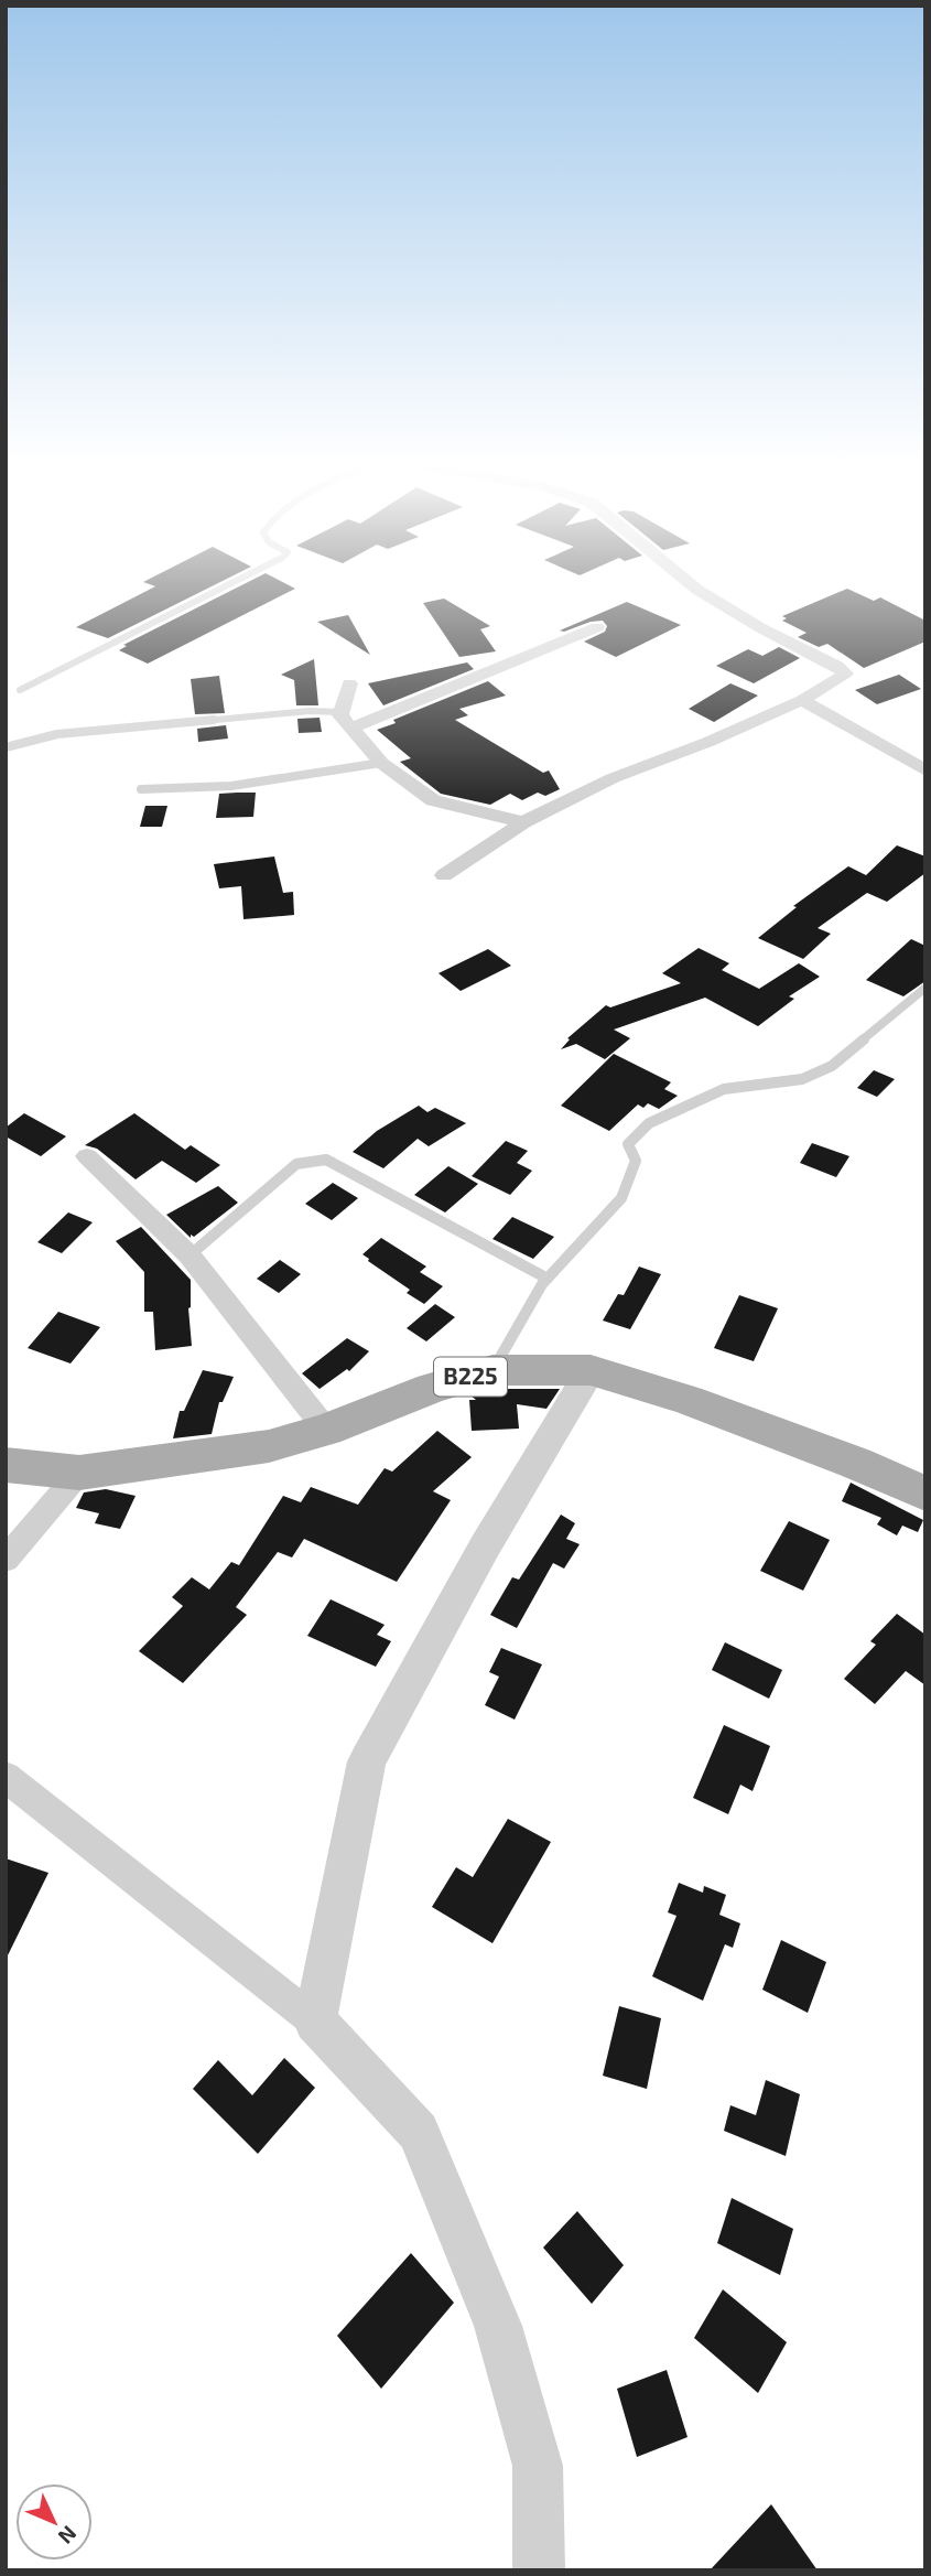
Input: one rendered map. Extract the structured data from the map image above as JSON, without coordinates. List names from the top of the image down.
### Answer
{
  "streets": {
    "main road": ["B225"]
  },
  "north": "bottom right"
}
